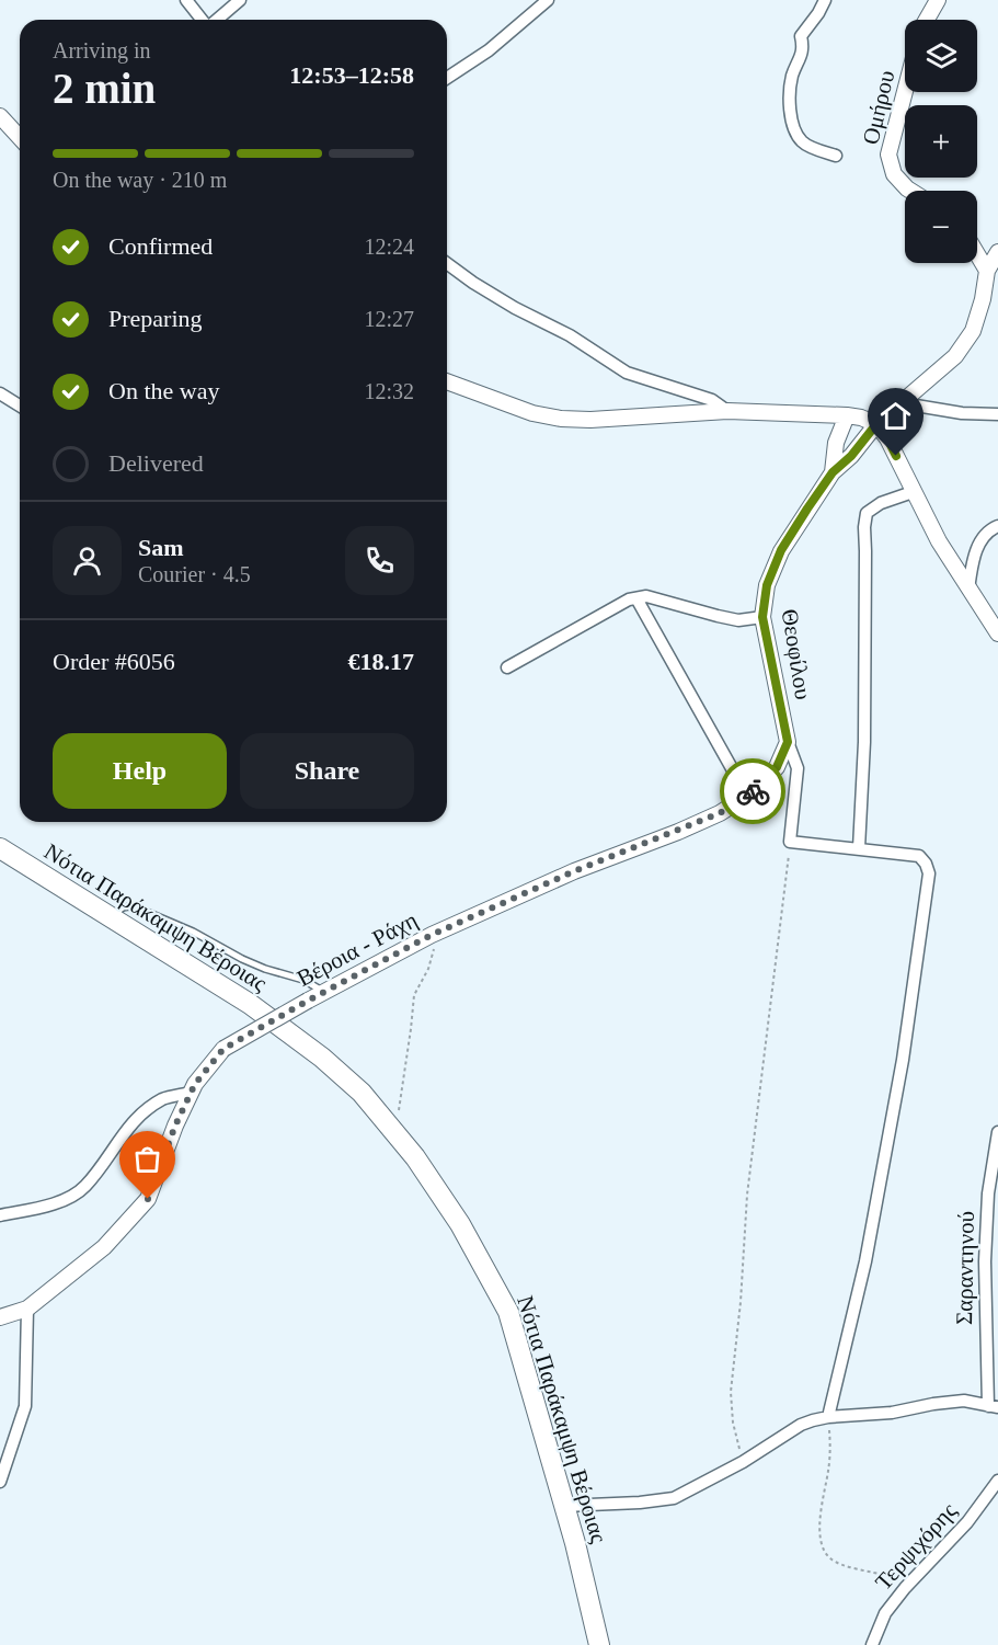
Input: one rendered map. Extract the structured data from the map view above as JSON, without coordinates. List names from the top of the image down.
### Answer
{
  "streets": {
    "main road": ["Νότια Παράκαμψη Βέροιας"],
    "street": [
      "Ομήρου",
      "Θεοφίλου",
      "Βέροια - Ράχη",
      "Σαραντηνού",
      "Τερψιχόρης"
    ]
  },
  "crossings": [
    ["Θεοφίλου", "Βέροια - Ράχη"]
  ],
  "page": {
    "map_buttons": ["+", "−"],
    "heading": ["2 min", "Arriving in", "12:53–12:58"],
    "panel": [
      "Sam",
      "Courier · 4.5",
      "Order #6056",
      "€18.17"
    ],
    "bar": "On the way · 210 m",
    "list": [
      ["Confirmed", "12:24"],
      ["Preparing", "12:27"],
      ["On the way", "12:32"],
      "Delivered"
    ],
    "buttons": ["Help", "Share"]
  }
}
